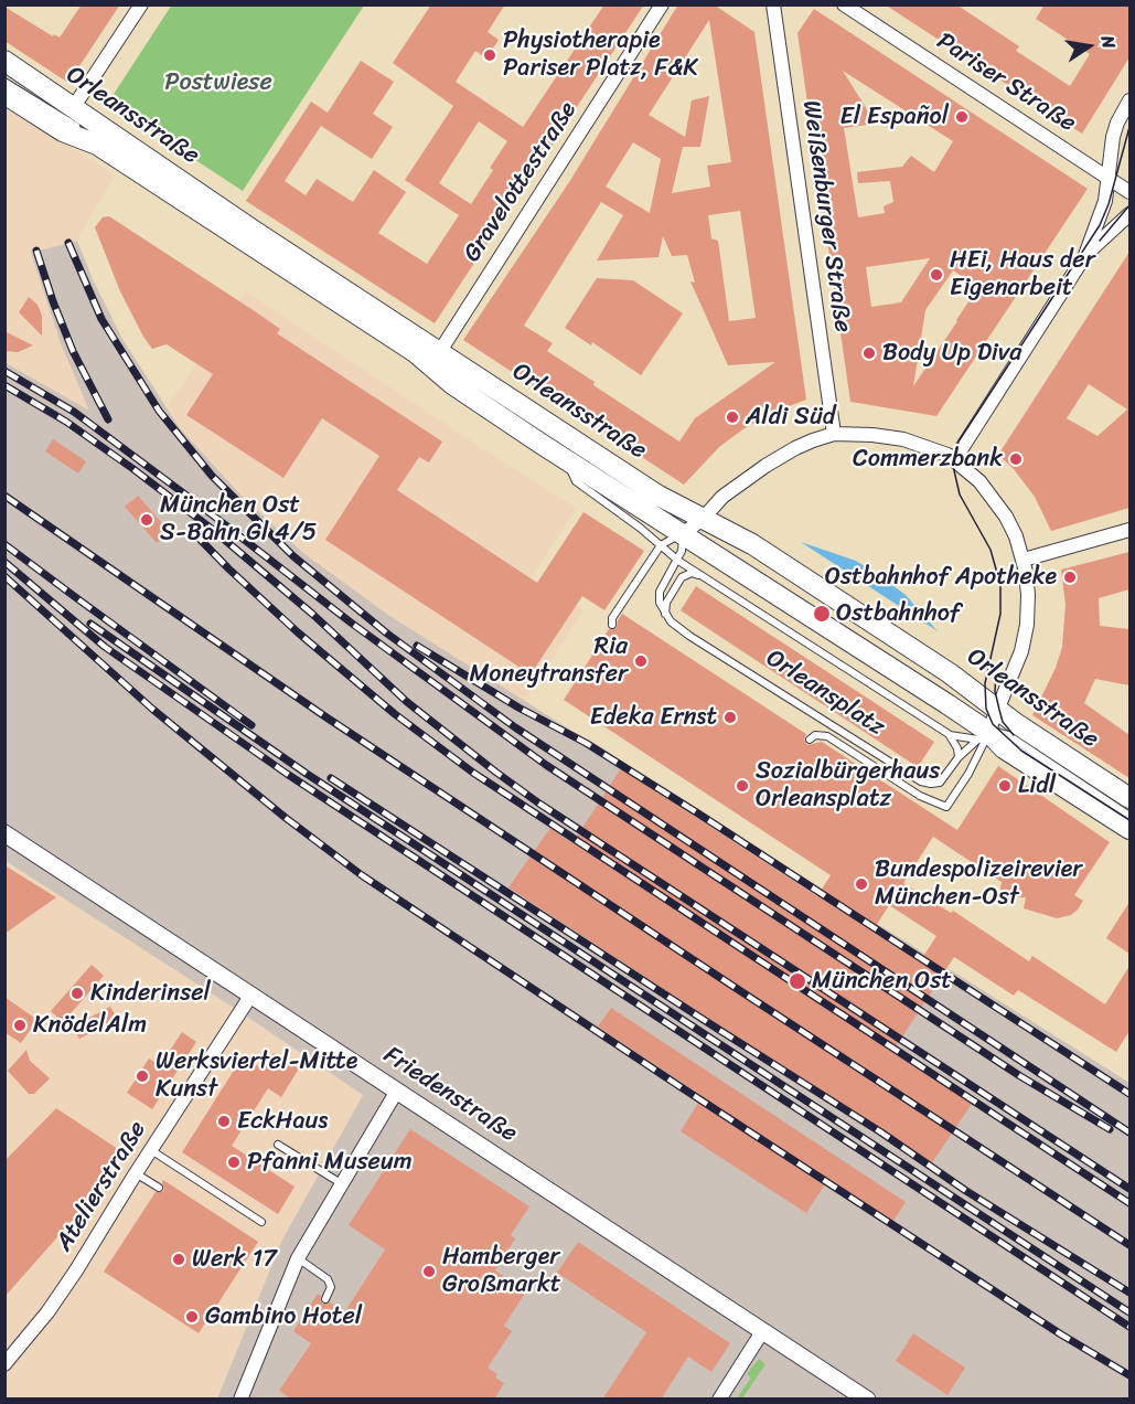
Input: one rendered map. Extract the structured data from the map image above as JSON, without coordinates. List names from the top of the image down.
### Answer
{
  "streets": {
    "main road": ["Orleansstraße"],
    "street": [
      "Pariser Straße",
      "Gravelottestraße",
      "Weißenburger Straße",
      "Orleansplatz",
      "Friedenstraße",
      "Atelierstraße"
    ]
  },
  "crossings": [
    ["Orleansstraße", "Gravelottestraße"],
    ["Orleansstraße", "Orleansplatz"],
    ["Weißenburger Straße", "Orleansplatz"],
    ["Friedenstraße", "Atelierstraße"]
  ],
  "parks": ["Postwiese"],
  "places": [
    "Physiotherapie Pariser Platz, F&K",
    "El Español",
    "HEi, Haus der Eigenarbeit",
    "Body Up Diva",
    "Aldi Süd",
    "Commerzbank",
    "München Ost S-Bahn Gl 4/5",
    "Ostbahnhof Apotheke",
    "Ostbahnhof",
    "Ria Moneytransfer",
    "Edeka Ernst",
    "Sozialbürgerhaus Orleansplatz",
    "Lidl",
    "Bundespolizeirevier München-Ost",
    "München Ost",
    "Kinderinsel",
    "KnödelAlm",
    "Werksviertel-Mitte Kunst",
    "EckHaus",
    "Pfanni Museum",
    "Werk 17",
    "Hamberger Großmarkt",
    "Gambino Hotel"
  ],
  "north": "right"
}
